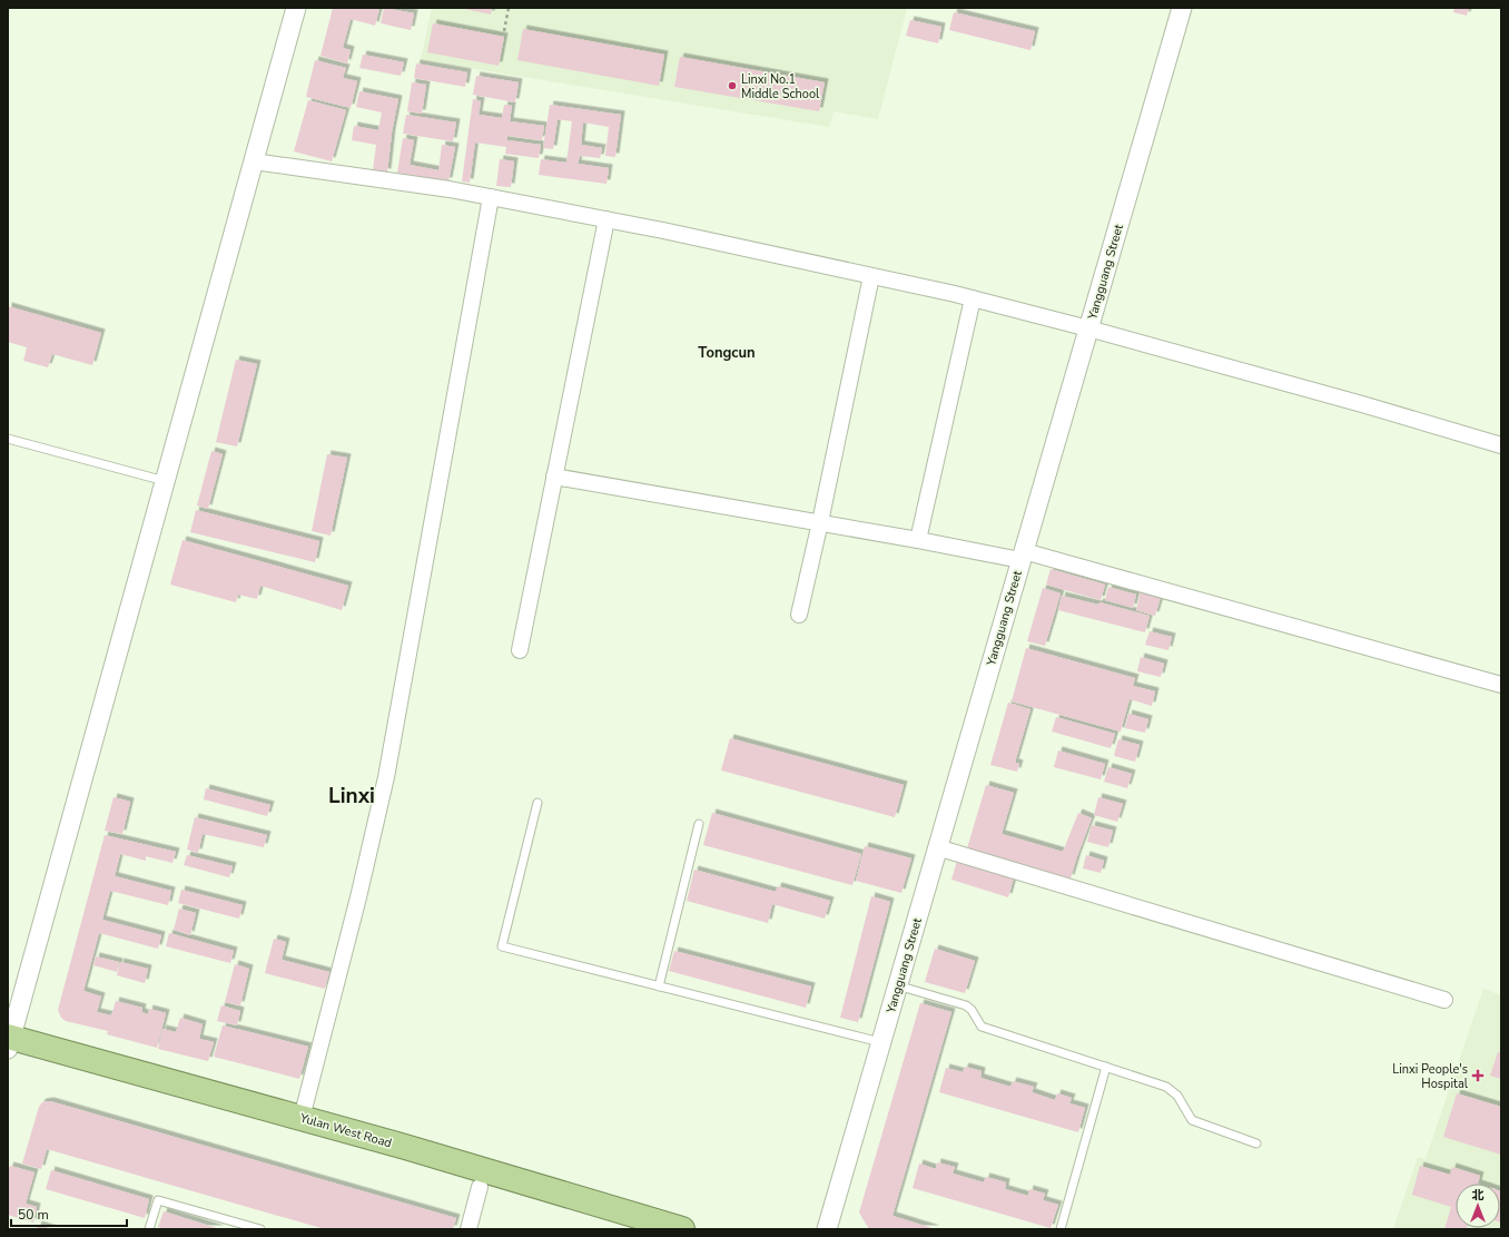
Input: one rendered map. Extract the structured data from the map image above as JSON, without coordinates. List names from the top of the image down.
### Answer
{
  "streets": {
    "highway": ["Yulan West Road"],
    "street": ["Yangguang Street"]
  },
  "districts": ["Tongcun", "Linxi"],
  "places": {
    "other": ["Linxi No.1 Middle School"],
    "health": ["Linxi People's Hospital"]
  },
  "scale_bar": "50 m",
  "north": "top"
}
